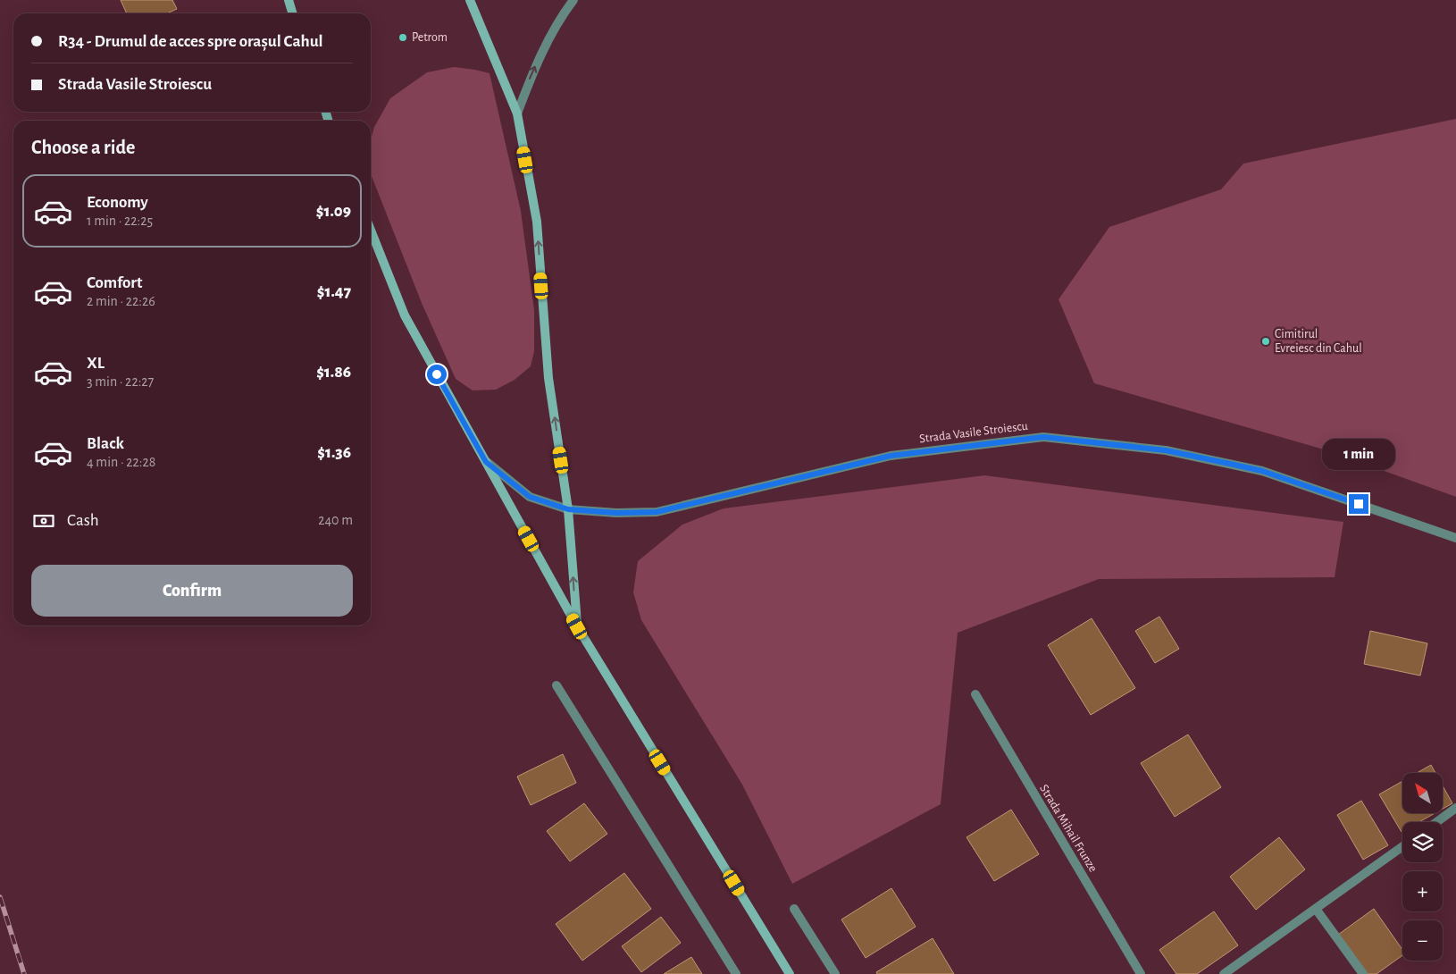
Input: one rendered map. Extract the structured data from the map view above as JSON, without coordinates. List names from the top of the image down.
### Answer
{
  "streets": {
    "street": ["Strada Vasile Stroiescu", "Strada Mihail Frunze"]
  },
  "places": ["Petrom", "Cimitirul Evreiesc din Cahul"],
  "north": "top left",
  "page": {
    "banner": ["R34 - Drumul de acces spre orașul Cahul", "Strada Vasile Stroiescu"],
    "heading": "Choose a ride",
    "list": [
      {
        "name": "Economy",
        "note": "1 min · 22:25",
        "value": "$1.09"
      },
      {
        "name": "Comfort",
        "note": "2 min · 22:26",
        "value": "$1.47"
      },
      {
        "name": "XL",
        "note": "3 min · 22:27",
        "value": "$1.86"
      },
      {
        "name": "Black",
        "note": "4 min · 22:28",
        "value": "$1.36"
      }
    ],
    "bubble": "1 min",
    "pay": ["Cash", "240 m"],
    "buttons": "Confirm",
    "map_buttons": ["+", "−"]
  }
}
